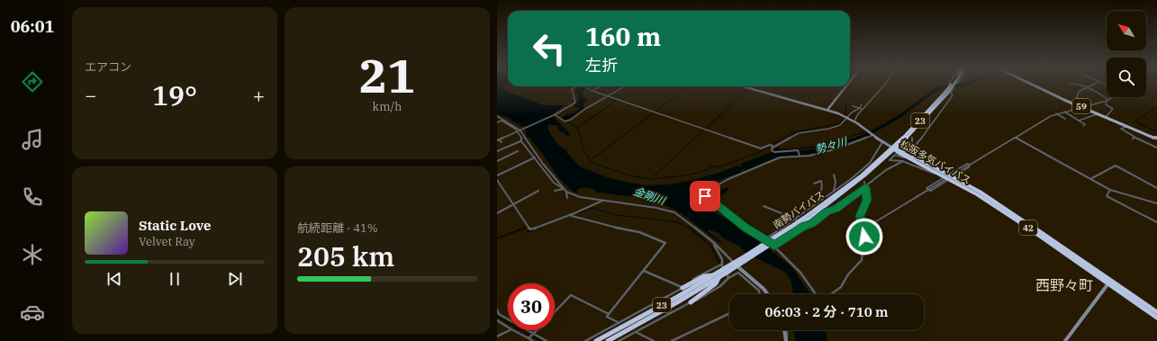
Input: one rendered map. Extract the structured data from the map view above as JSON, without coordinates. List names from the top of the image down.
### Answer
{
  "streets": {
    "highway": [
      "23",
      "松阪多気バイパス",
      "南勢バイパス",
      "42"
    ],
    "main road": ["59"]
  },
  "crossings": [
    ["松阪多気バイパス", "南勢バイパス"]
  ],
  "districts": ["西野々町"],
  "water": ["勢々川", "金剛川"],
  "north": "top left",
  "page": {
    "tabs": "06:01",
    "tile": [
      "エアコン",
      ["21", "km/h"],
      ["航続距離 · 41%", "205 km"]
    ],
    "turn": ["160 m", "左折"],
    "heat": ["−", "19°", "+"],
    "song": ["Static Love", "Velvet Ray"],
    "limit": "30",
    "trip": "06:03 · 2 分 · 710 m"
  }
}
